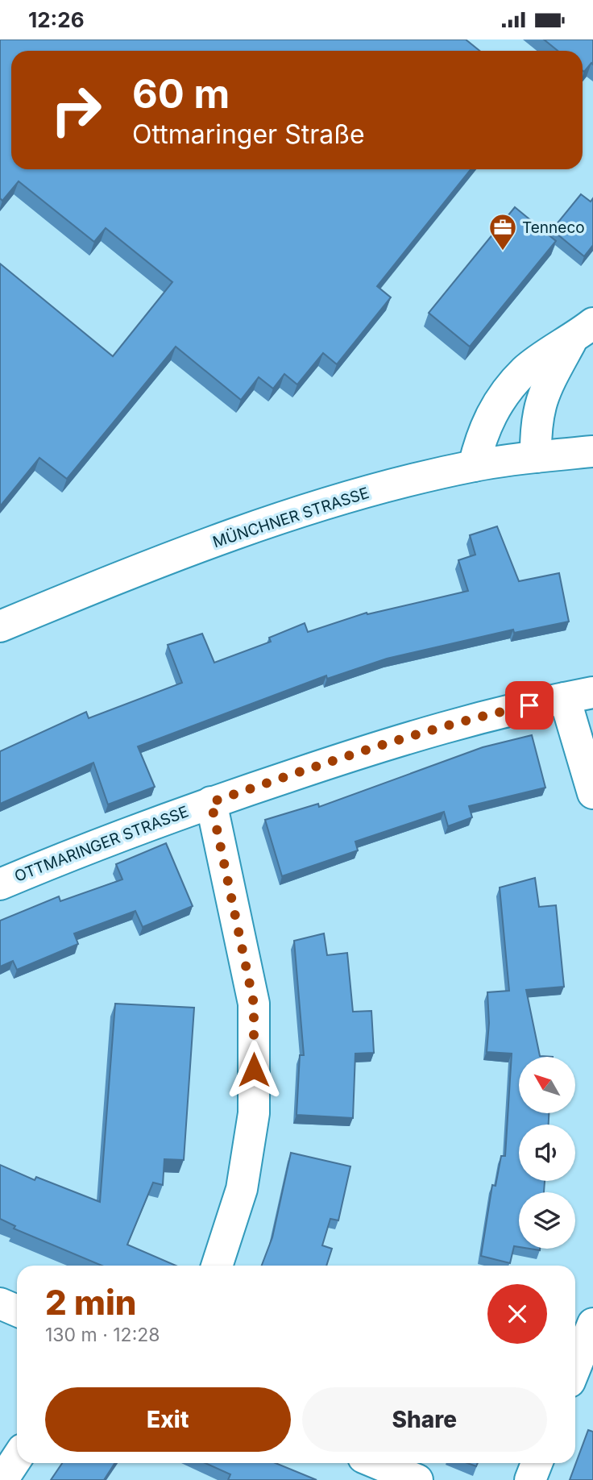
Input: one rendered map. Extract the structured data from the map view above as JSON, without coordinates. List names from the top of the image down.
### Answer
{
  "streets": {
    "street": ["MÜNCHNER STRASSE", "OTTMARINGER STRASSE"]
  },
  "places": {
    "office": ["Tenneco"]
  },
  "north": "top left",
  "page": {
    "status": "12:26",
    "turn": ["60 m", "Ottmaringer Straße"],
    "heading": ["2 min", "130 m · 12:28"],
    "buttons": ["Exit", "Share"]
  }
}
